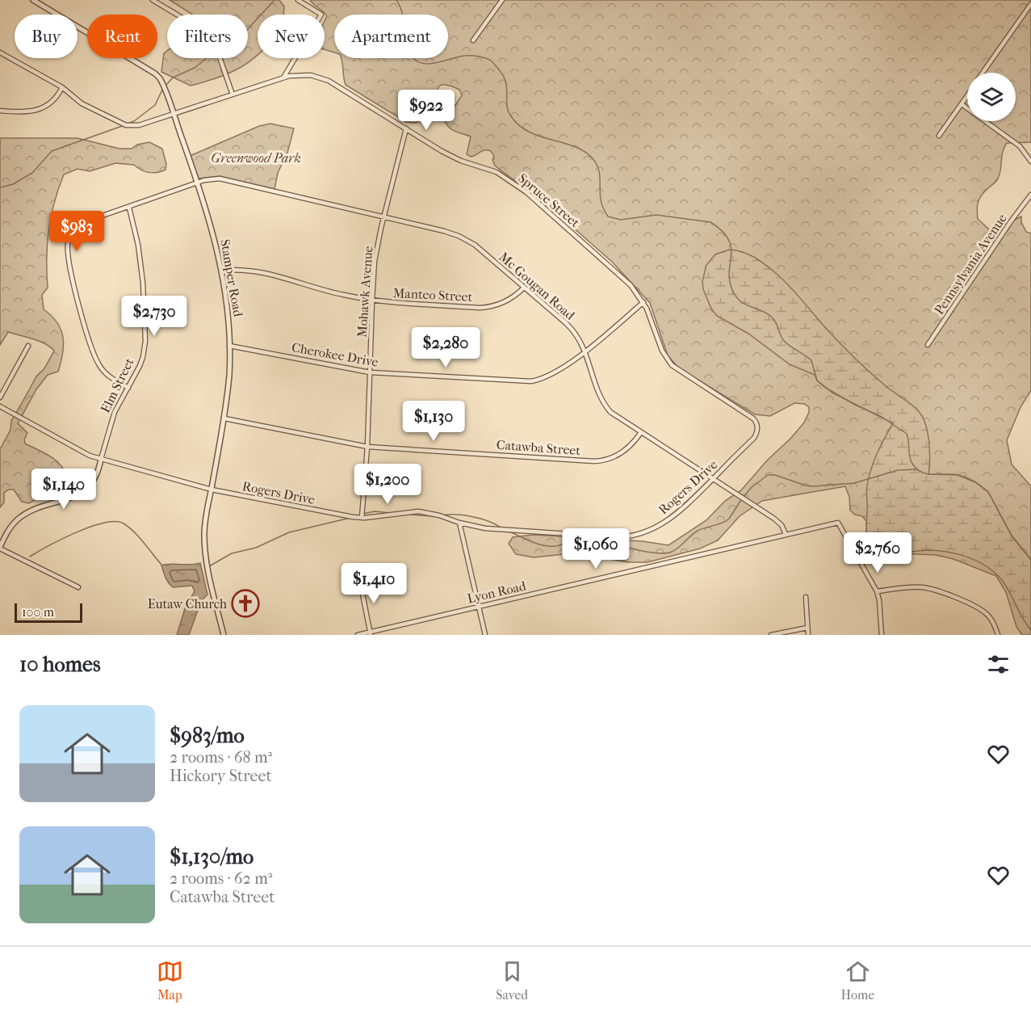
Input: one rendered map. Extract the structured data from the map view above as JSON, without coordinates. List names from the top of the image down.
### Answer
{
  "streets": {
    "street": [
      "Spruce Street",
      "Pennsylvania Avenue",
      "Stamper Road",
      "Mc Gougan Road",
      "Mohawk Avenue",
      "Manteo Street",
      "Cherokee Drive",
      "Elm Street",
      "Catawba Street",
      "Rogers Drive",
      "Lyon Road"
    ]
  },
  "crossings": [
    ["Spruce Street", "Stamper Road"],
    ["Spruce Street", "Mohawk Avenue"],
    ["Spruce Street", "Cherokee Drive"],
    ["Spruce Street", "Rogers Drive"],
    ["Stamper Road", "Mc Gougan Road"],
    ["Stamper Road", "Manteo Street"],
    ["Stamper Road", "Cherokee Drive"],
    ["Stamper Road", "Catawba Street"],
    ["Stamper Road", "Rogers Drive"],
    ["Mc Gougan Road", "Mohawk Avenue"],
    ["Mc Gougan Road", "Manteo Street"],
    ["Mc Gougan Road", "Cherokee Drive"],
    ["Mc Gougan Road", "Elm Street"],
    ["Mc Gougan Road", "Catawba Street"],
    ["Mc Gougan Road", "Rogers Drive"],
    ["Mc Gougan Road", "Lyon Road"],
    ["Mohawk Avenue", "Manteo Street"],
    ["Mohawk Avenue", "Cherokee Drive"],
    ["Mohawk Avenue", "Catawba Street"],
    ["Mohawk Avenue", "Rogers Drive"],
    ["Elm Street", "Rogers Drive"]
  ],
  "parks": ["Greenwood Park"],
  "places": {
    "church": ["Eutaw Church"]
  },
  "scale_bar": "100 m",
  "page": {
    "chip": [
      "Buy",
      "Rent",
      "Filters",
      "New",
      "Apartment"
    ],
    "price": [
      "$922",
      "$983",
      "$2,730",
      "$2,280",
      "$1,130",
      "$1,200",
      "$1,140",
      "$1,060",
      "$2,760",
      "$1,410"
    ],
    "scale": "100 m",
    "heading": "10 homes",
    "list": [
      {
        "name": "$983/mo",
        "note": "2 rooms · 68 m² · Hickory Street"
      },
      {
        "name": "$1,130/mo",
        "note": "2 rooms · 62 m² · Catawba Street"
      }
    ],
    "tabs": ["Map", "Saved", "Home"]
  }
}
